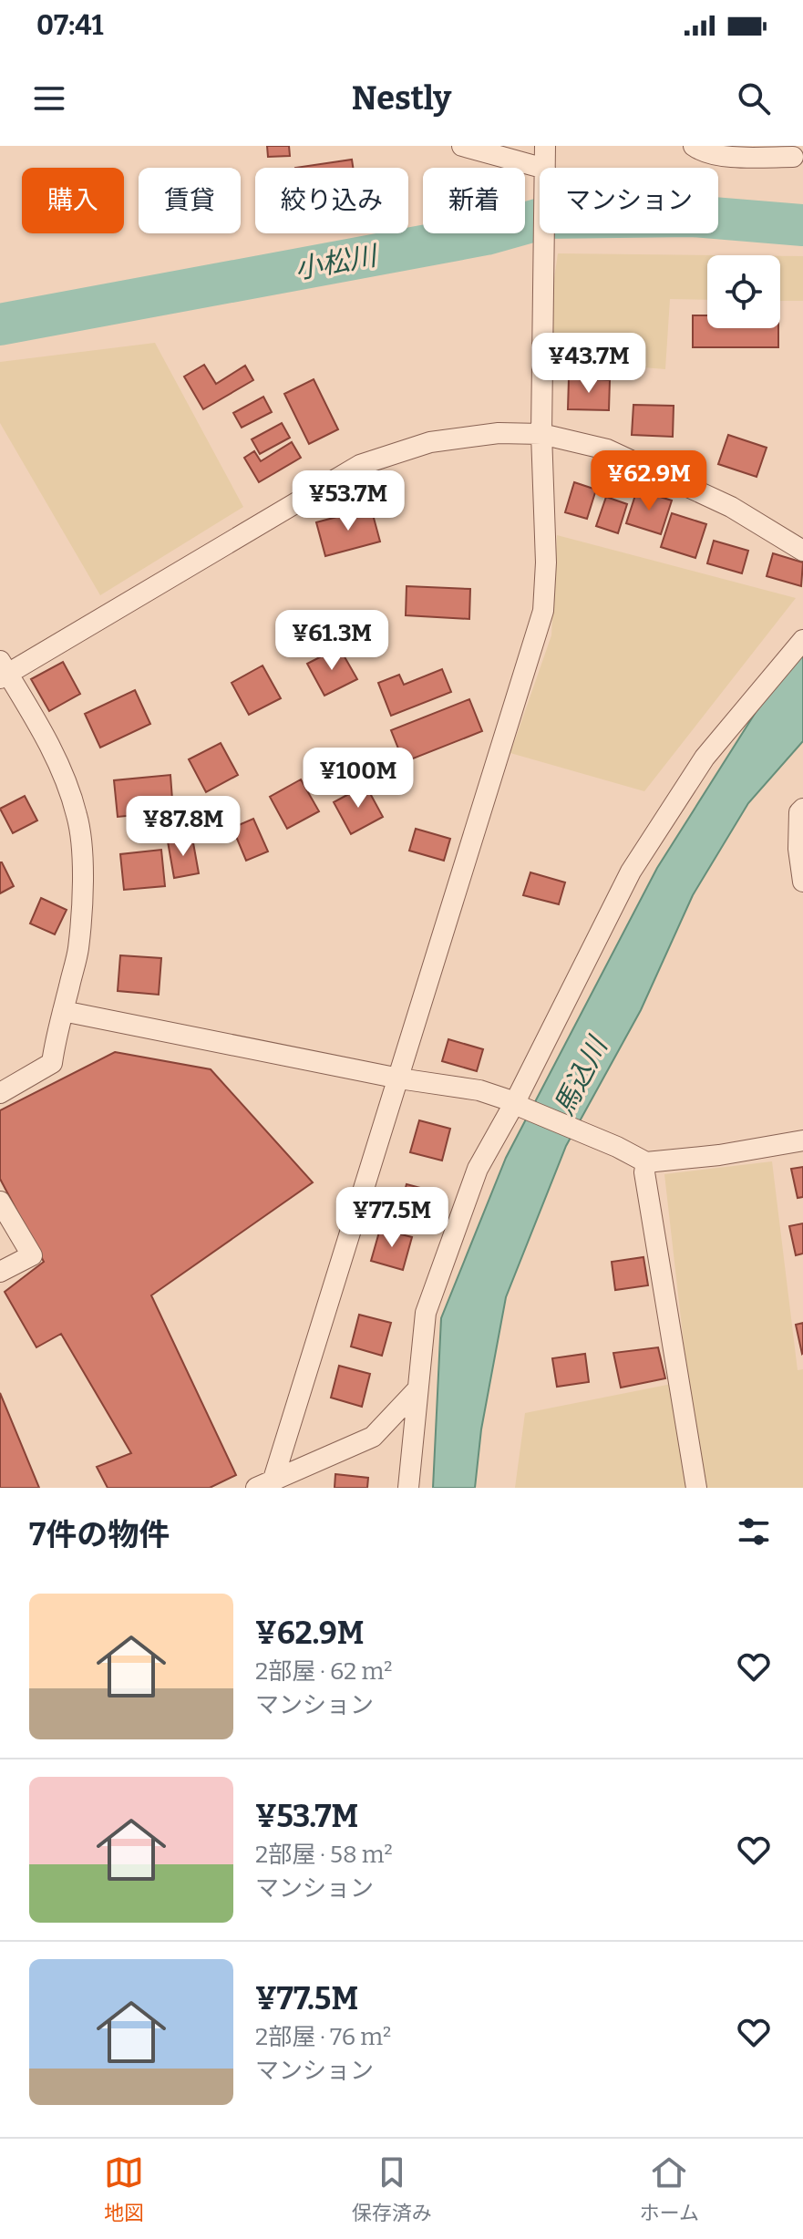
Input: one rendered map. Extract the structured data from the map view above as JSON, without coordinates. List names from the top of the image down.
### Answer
{
  "water": ["小松川", "馬込川"],
  "page": {
    "status": "07:41",
    "header": "Nestly",
    "chip": [
      "購入",
      "賃貸",
      "絞り込み",
      "新着",
      "マンション"
    ],
    "price": [
      "¥43.7M",
      "¥62.9M",
      "¥53.7M",
      "¥61.3M",
      "¥100M",
      "¥87.8M",
      "¥77.5M"
    ],
    "heading": "7件の物件",
    "list": [
      {
        "name": "¥62.9M",
        "note": "2部屋 · 62 m² · マンション"
      },
      {
        "name": "¥53.7M",
        "note": "2部屋 · 58 m² · マンション"
      },
      {
        "name": "¥77.5M",
        "note": "2部屋 · 76 m² · マンション"
      }
    ],
    "tabs": ["地図", "保存済み", "ホーム"]
  }
}
